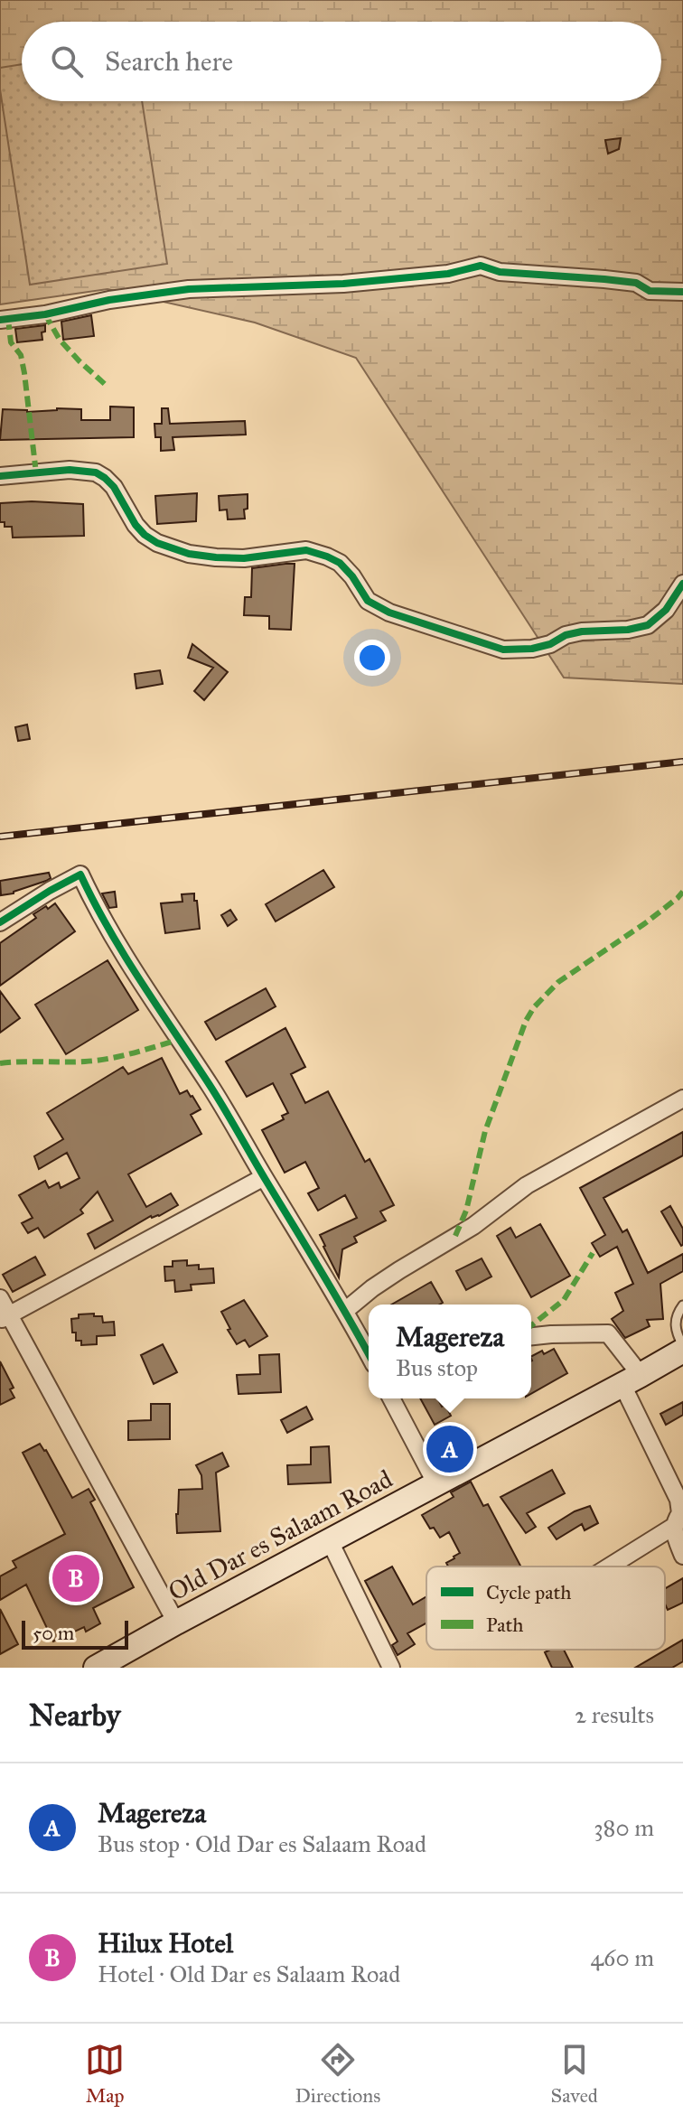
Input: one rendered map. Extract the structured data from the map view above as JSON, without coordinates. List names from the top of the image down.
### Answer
{
  "streets": {
    "main road": ["Old Dar es Salaam Road"]
  },
  "legend": ["Cycle path", "Path"],
  "scale_bar": "50 m",
  "page": {
    "search": "Search here",
    "popup": ["Magereza", "Bus stop"],
    "pins": ["A", "B"],
    "scale": "50 m",
    "heading": ["Nearby", "2 results"],
    "list": [
      {
        "mark": "A",
        "name": "Magereza",
        "note": "Bus stop · Old Dar es Salaam Road",
        "value": "380 m"
      },
      {
        "mark": "B",
        "name": "Hilux Hotel",
        "note": "Hotel · Old Dar es Salaam Road",
        "value": "460 m"
      }
    ],
    "nav": ["Map", "Directions", "Saved"]
  }
}
